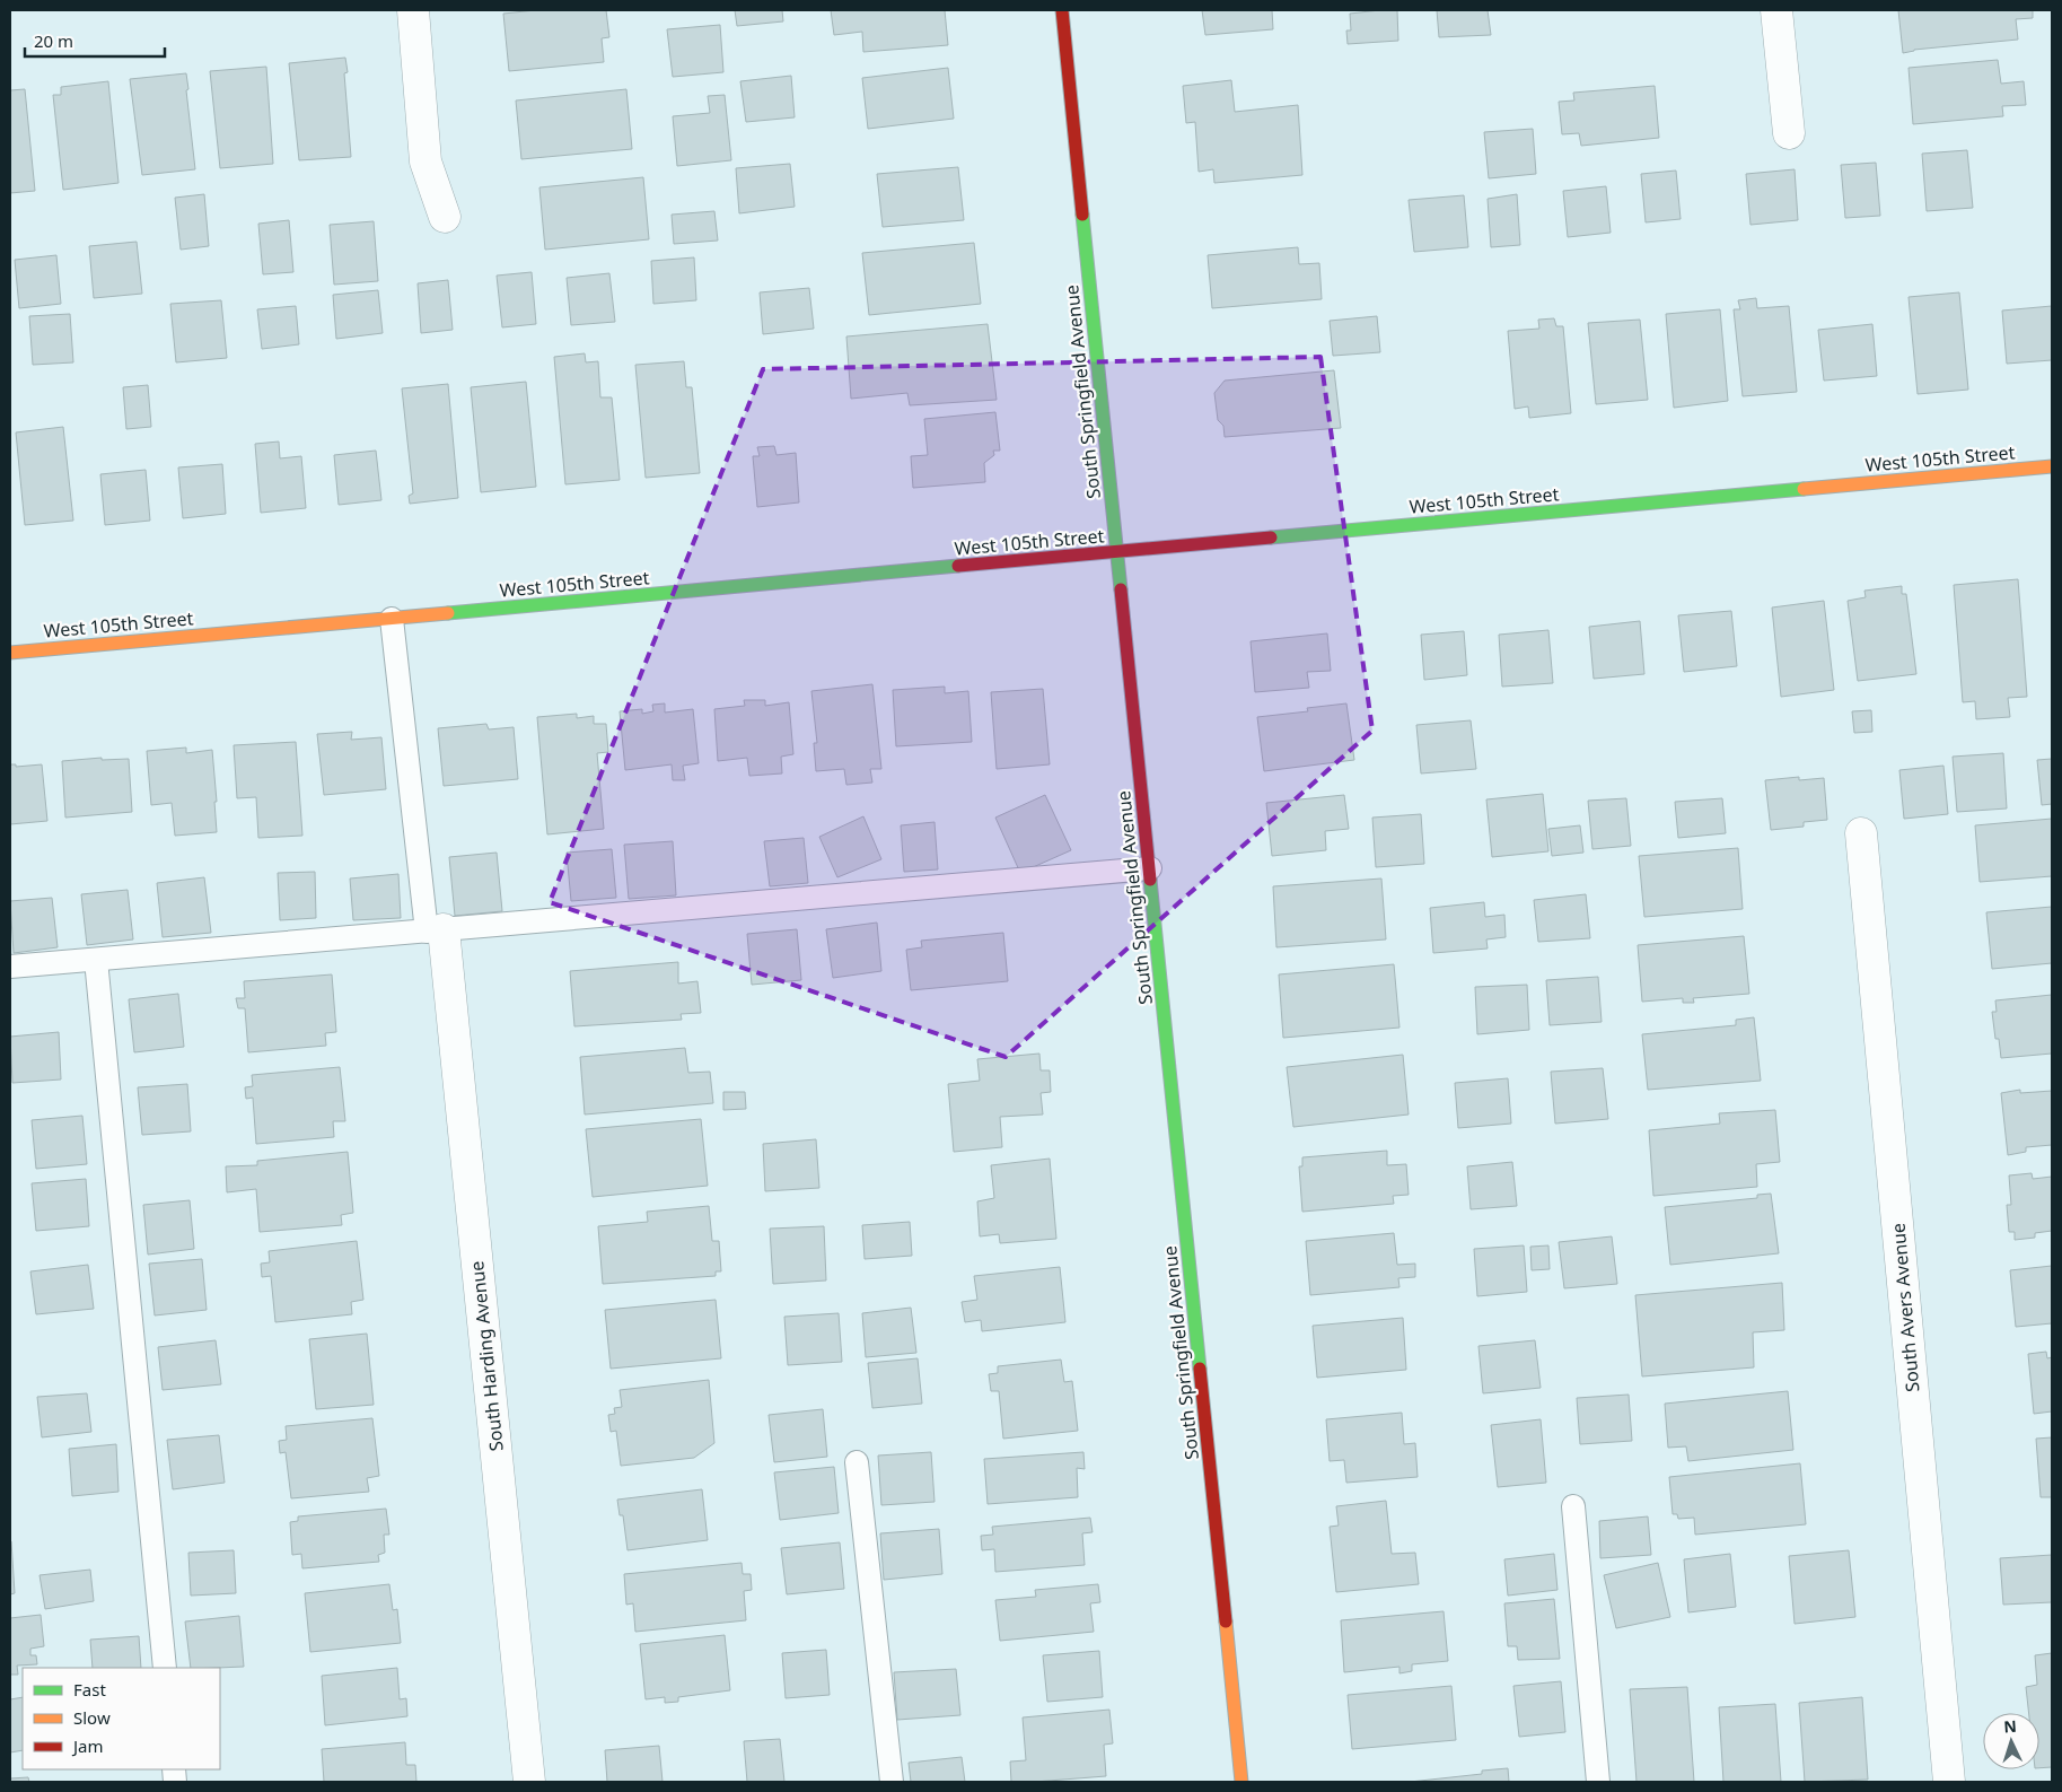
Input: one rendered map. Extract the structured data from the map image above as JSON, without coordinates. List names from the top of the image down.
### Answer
{
  "streets": {
    "street": [
      "South Springfield Avenue",
      "West 105th Street",
      "South Avers Avenue",
      "South Harding Avenue"
    ]
  },
  "crossings": [
    ["South Springfield Avenue", "West 105th Street"]
  ],
  "legend": ["Fast", "Slow", "Jam"],
  "scale_bar": "20 m",
  "north": "top"
}
